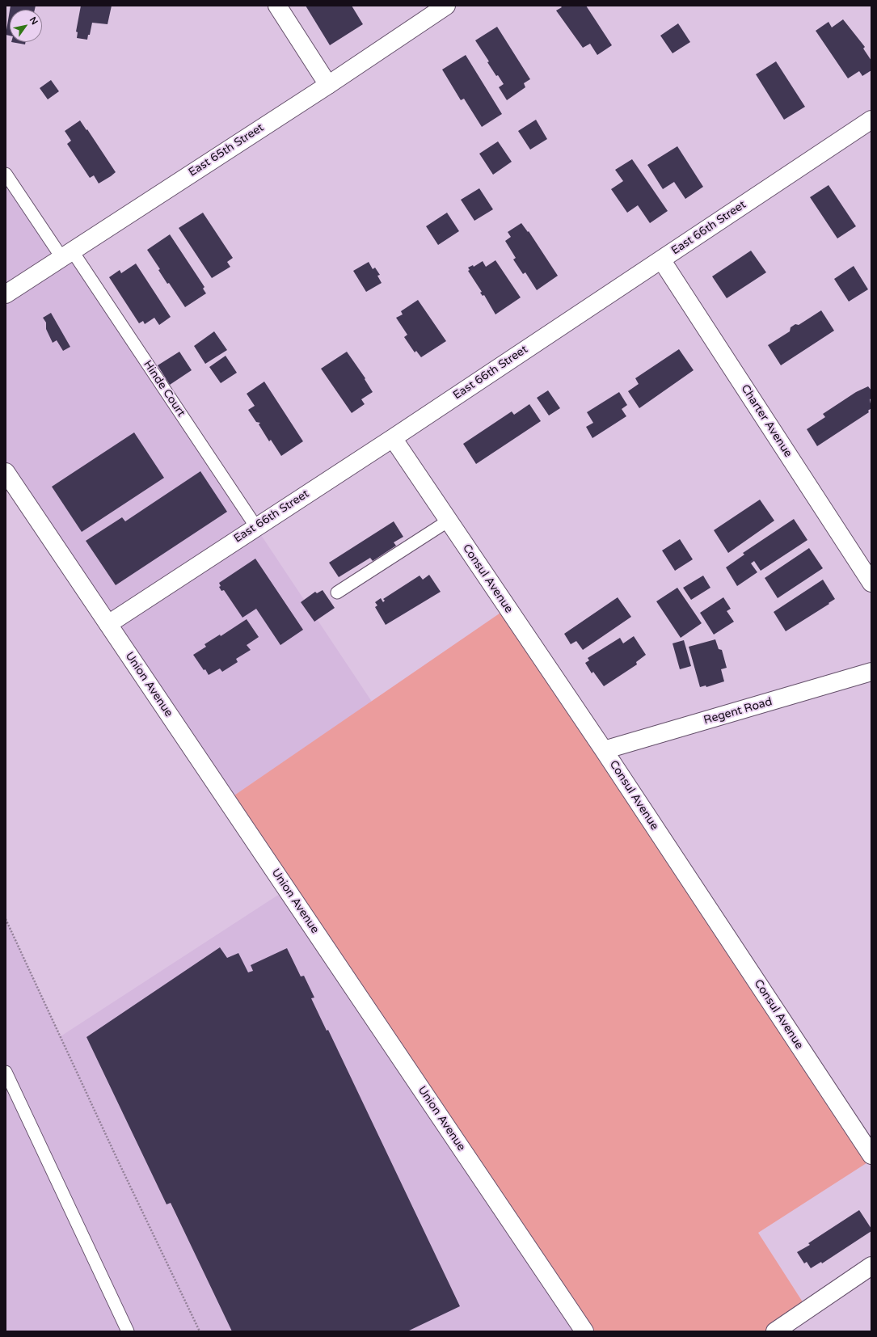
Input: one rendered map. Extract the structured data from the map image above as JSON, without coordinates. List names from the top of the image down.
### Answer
{
  "streets": {
    "street": [
      "East 65th Street",
      "East 66th Street",
      "Charter Avenue",
      "Consul Avenue",
      "Union Avenue",
      "Regent Road"
    ],
    "lane": ["Hinde Court"]
  },
  "crossings": [
    ["East 65th Street", "Hinde Court"],
    ["East 66th Street", "Hinde Court"],
    ["East 66th Street", "Charter Avenue"],
    ["East 66th Street", "Consul Avenue"],
    ["East 66th Street", "Union Avenue"],
    ["Consul Avenue", "Regent Road"]
  ],
  "north": "top right"
}
